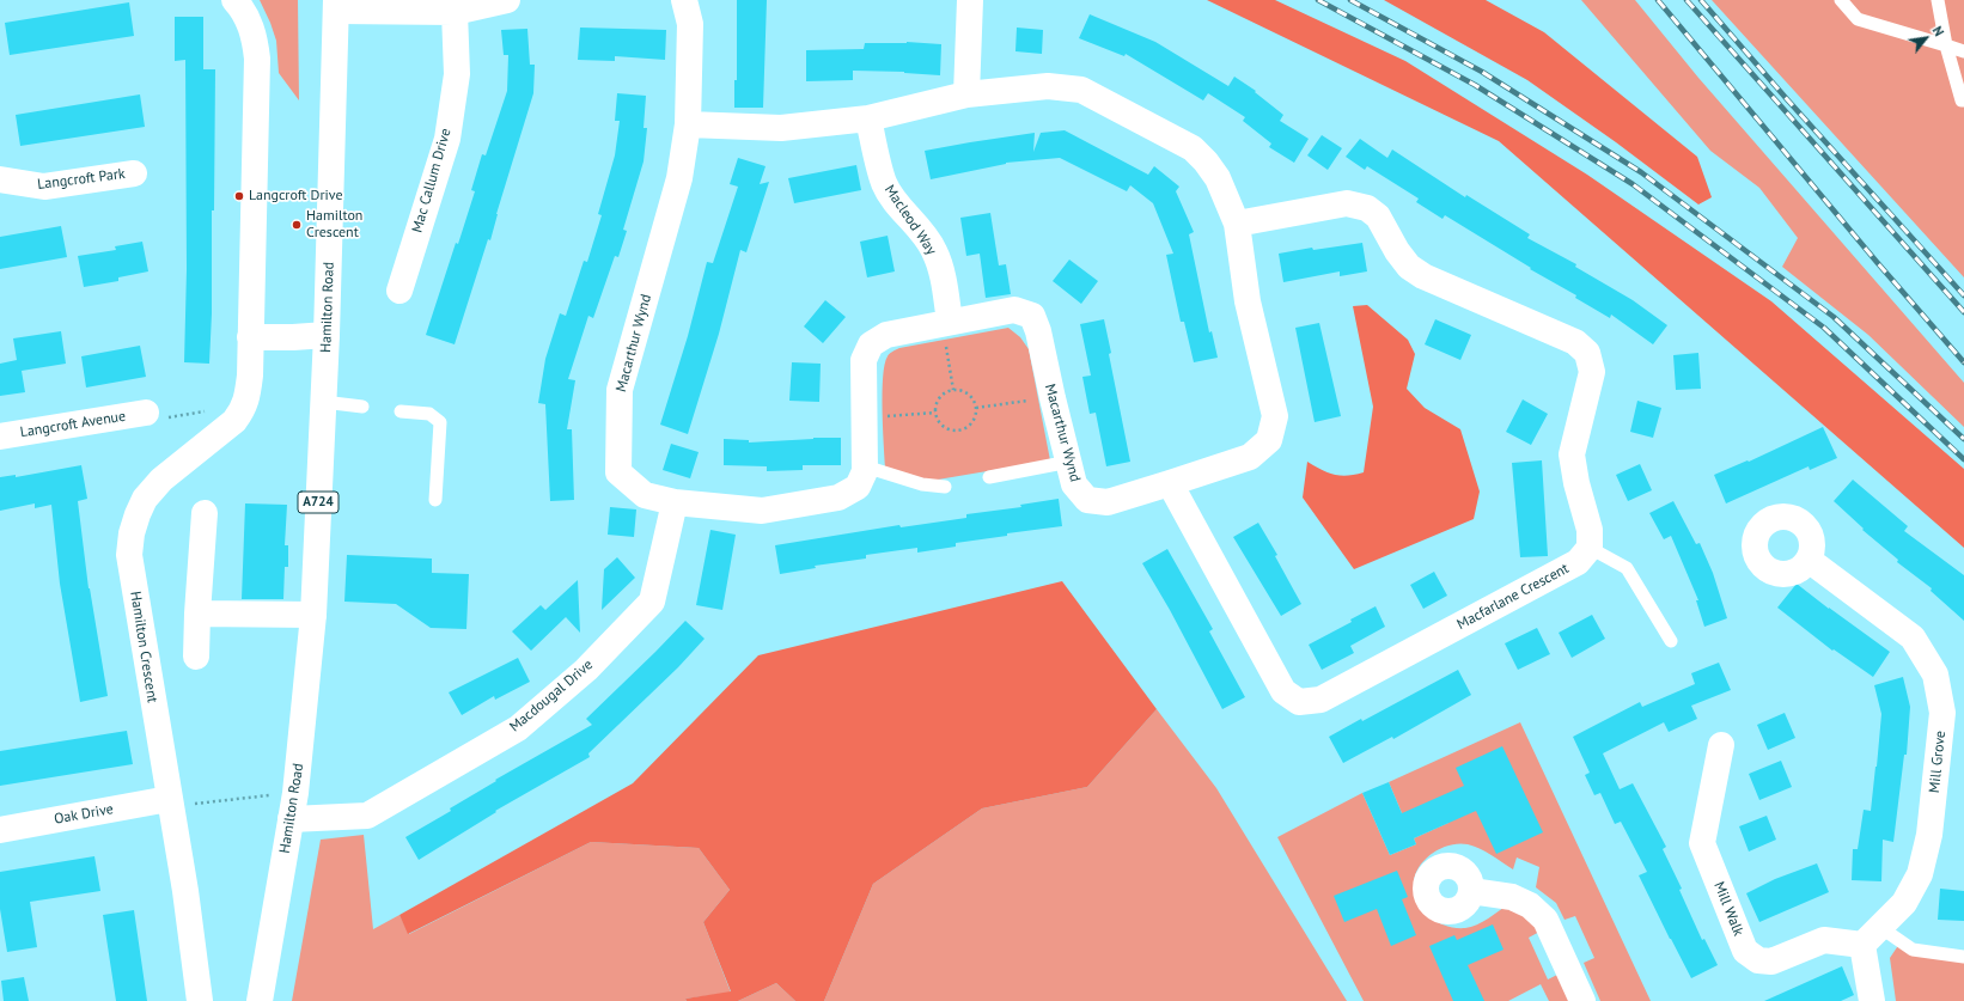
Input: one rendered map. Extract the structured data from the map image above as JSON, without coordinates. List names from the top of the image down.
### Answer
{
  "streets": {
    "street": [
      "Langcroft Park",
      "Mac Callum Drive",
      "Macleod Way",
      "Hamilton Road",
      "Macarthur Wynd",
      "Langcroft Avenue",
      "A724",
      "Macfarlane Crescent",
      "Hamilton Crescent",
      "Macdougal Drive",
      "Mill Grove",
      "Oak Drive",
      "Mill Walk"
    ]
  },
  "crossings": [
    ["Macleod Way", "Macarthur Wynd"],
    ["Hamilton Road", "Macdougal Drive"],
    ["Macarthur Wynd", "Macfarlane Crescent"],
    ["Macarthur Wynd", "Macdougal Drive"],
    ["Hamilton Crescent", "Oak Drive"],
    ["Mill Grove", "Mill Walk"]
  ],
  "places": ["Langcroft Drive", "Hamilton Crescent"],
  "north": "top right"
}
